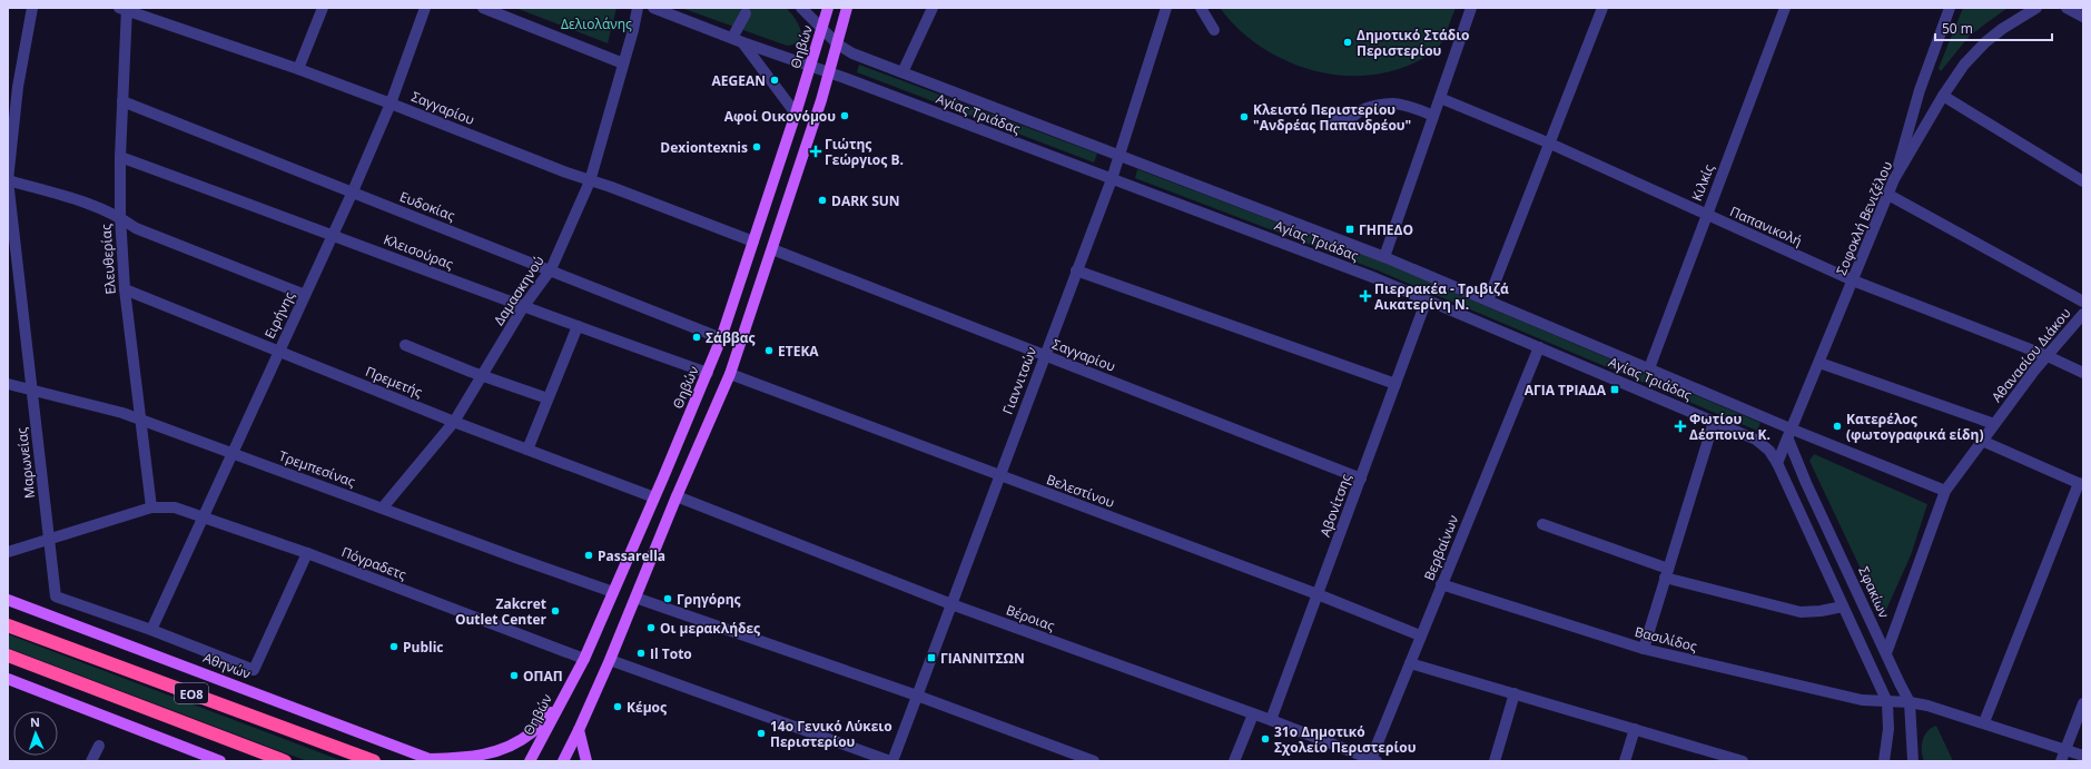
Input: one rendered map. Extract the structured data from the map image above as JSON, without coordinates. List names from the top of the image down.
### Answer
{
  "streets": {
    "highway": ["ΕΟ8"],
    "main road": ["Θηβών", "Αθηνών"],
    "street": [
      "Σαγγαρίου",
      "Αγίας Τριάδας",
      "Κιλκίς",
      "Ευδοκίας",
      "Σοφοκλή Βενιζέλου",
      "Παπανικολή",
      "Κλεισούρας",
      "Ελευθερίας",
      "Δαμασκηνού",
      "Ειρήνης",
      "Αθανασίου Διάκου",
      "Γιαννιτσών",
      "Πρεμετής",
      "Μαρωνείας",
      "Τρεμπεσίνας",
      "Βελεστίνου",
      "Αβονίτσης",
      "Βερβαίνων",
      "Πόγραδετς",
      "Σφακίων",
      "Βέροιας",
      "Βασιλίδος"
    ]
  },
  "crossings": [
    ["Θηβών", "Σαγγαρίου"],
    ["Θηβών", "Αγίας Τριάδας"],
    ["Θηβών", "Ευδοκίας"],
    ["Θηβών", "Κλεισούρας"],
    ["Θηβών", "Πρεμετής"],
    ["Θηβών", "Τρεμπεσίνας"],
    ["Θηβών", "Πόγραδετς"],
    ["Σαγγαρίου", "Ελευθερίας"],
    ["Σαγγαρίου", "Δαμασκηνού"],
    ["Σαγγαρίου", "Ειρήνης"],
    ["Σαγγαρίου", "Γιαννιτσών"],
    ["Σαγγαρίου", "Αβονίτσης"],
    ["Αγίας Τριάδας", "Κιλκίς"],
    ["Αγίας Τριάδας", "Σοφοκλή Βενιζέλου"],
    ["Αγίας Τριάδας", "Αθανασίου Διάκου"],
    ["Αγίας Τριάδας", "Γιαννιτσών"],
    ["Αγίας Τριάδας", "Αβονίτσης"],
    ["Αγίας Τριάδας", "Βερβαίνων"],
    ["Κιλκίς", "Παπανικολή"],
    ["Ευδοκίας", "Ελευθερίας"],
    ["Ευδοκίας", "Δαμασκηνού"],
    ["Ευδοκίας", "Ειρήνης"],
    ["Σοφοκλή Βενιζέλου", "Παπανικολή"],
    ["Παπανικολή", "Αθανασίου Διάκου"],
    ["Κλεισούρας", "Ελευθερίας"],
    ["Κλεισούρας", "Δαμασκηνού"],
    ["Κλεισούρας", "Ειρήνης"],
    ["Ελευθερίας", "Πρεμετής"],
    ["Ελευθερίας", "Τρεμπεσίνας"],
    ["Ελευθερίας", "Πόγραδετς"],
    ["Δαμασκηνού", "Πρεμετής"],
    ["Δαμασκηνού", "Τρεμπεσίνας"],
    ["Ειρήνης", "Πρεμετής"],
    ["Ειρήνης", "Τρεμπεσίνας"],
    ["Ειρήνης", "Πόγραδετς"],
    ["Ειρήνης", "Αθηνών"],
    ["Αθανασίου Διάκου", "Σφακίων"],
    ["Γιαννιτσών", "Βελεστίνου"],
    ["Γιαννιτσών", "Βέροιας"],
    ["Μαρωνείας", "Τρεμπεσίνας"],
    ["Μαρωνείας", "Πόγραδετς"],
    ["Μαρωνείας", "Αθηνών"],
    ["Βελεστίνου", "Αβονίτσης"],
    ["Βελεστίνου", "Βερβαίνων"],
    ["Αβονίτσης", "Βέροιας"],
    ["Βερβαίνων", "Βέροιας"],
    ["Βερβαίνων", "Βασιλίδος"],
    ["Πόγραδετς", "Αθηνών"],
    ["Σφακίων", "Βασιλίδος"]
  ],
  "parks": ["Δελιολάνης"],
  "places": {
    "other": [
      "Δημοτικό Στάδιο Περιστερίου",
      "AEGEAN",
      "Αφοί Οικονόμου",
      "Κλειστό Περιστερίου \"Ανδρέας Παπανδρέου\"",
      "Dexiontexnis",
      "DARK SUN",
      "Σάββας",
      "ΕΤΕΚΑ",
      "Κατερέλος (φωτογραφικά είδη)",
      "Passarella",
      "Γρηγόρης",
      "Zakcret Outlet Center",
      "Οι μερακλήδες",
      "Public",
      "Il Toto",
      "ΟΠΑΠ",
      "Κέμος",
      "14ο Γενικό Λύκειο Περιστερίου",
      "31ο Δημοτικό Σχολείο Περιστερίου"
    ],
    "health": ["Γιώτης Γεώργιος Β.", "Πιερρακέα - Τριβιζά Αικατερίνη Ν.", "Φωτίου Δέσποινα Κ."],
    "transit": ["ΓΗΠΕΔΟ", "ΑΓΙΑ ΤΡΙΑΔΑ", "ΓΙΑΝΝΙΤΣΩΝ"]
  },
  "scale_bar": "50 m",
  "north": "top"
}
